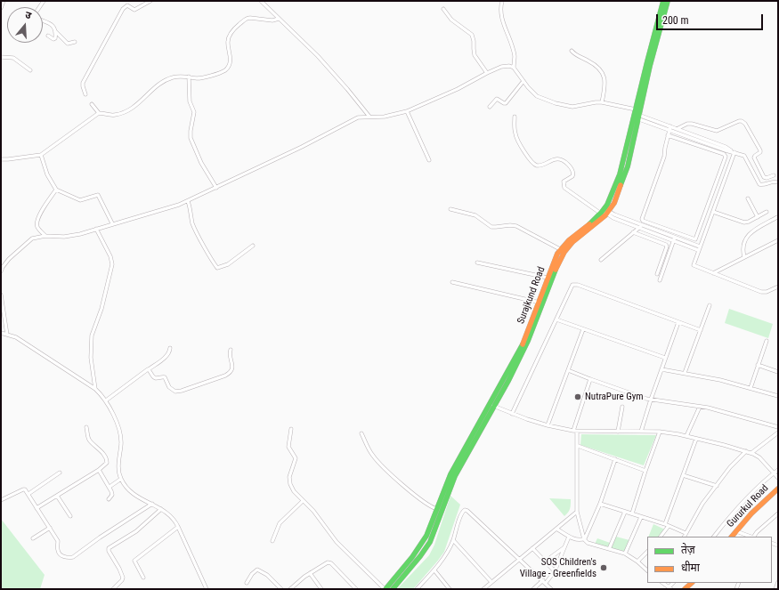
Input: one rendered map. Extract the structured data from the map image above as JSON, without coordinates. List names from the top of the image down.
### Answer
{
  "streets": {
    "main road": ["Surajkund Road", "Gururkul Road"]
  },
  "places": ["NutraPure Gym", "SOS Children's Village - Greenfields"],
  "legend": ["तेज़", "धीमा"],
  "scale_bar": "200 m",
  "north": "top"
}
